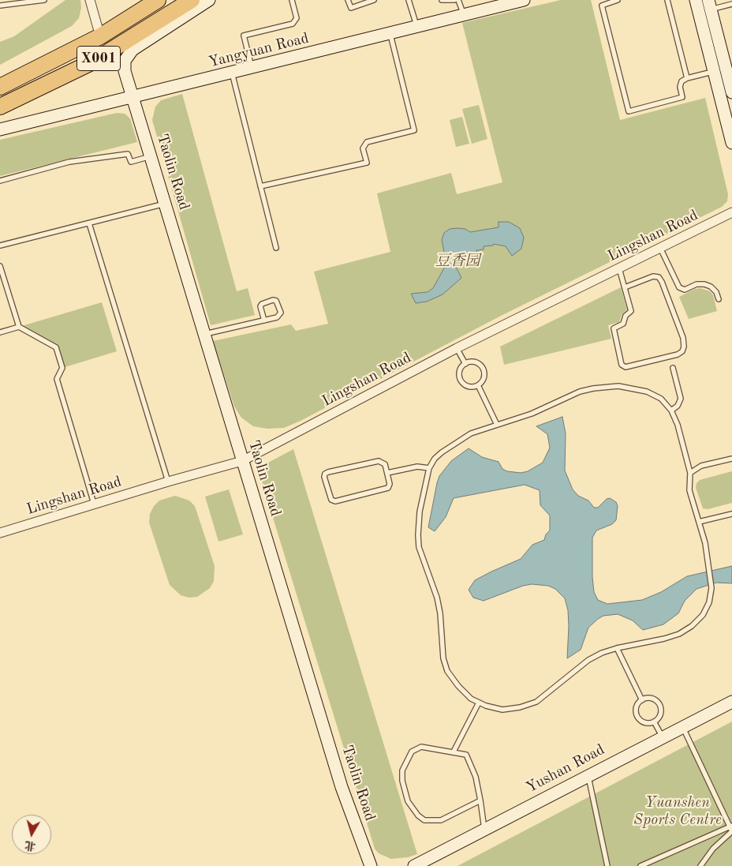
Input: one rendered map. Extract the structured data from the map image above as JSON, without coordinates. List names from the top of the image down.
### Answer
{
  "streets": {
    "highway": ["X001"],
    "street": [
      "Yangyuan Road",
      "Taolin Road",
      "Lingshan Road",
      "Yushan Road"
    ]
  },
  "crossings": [
    ["Yangyuan Road", "X001"],
    ["Yangyuan Road", "Taolin Road"],
    ["X001", "Taolin Road"],
    ["Taolin Road", "Lingshan Road"]
  ],
  "parks": ["豆香园", "Yuanshen Sports Centre"],
  "north": "bottom"
}
